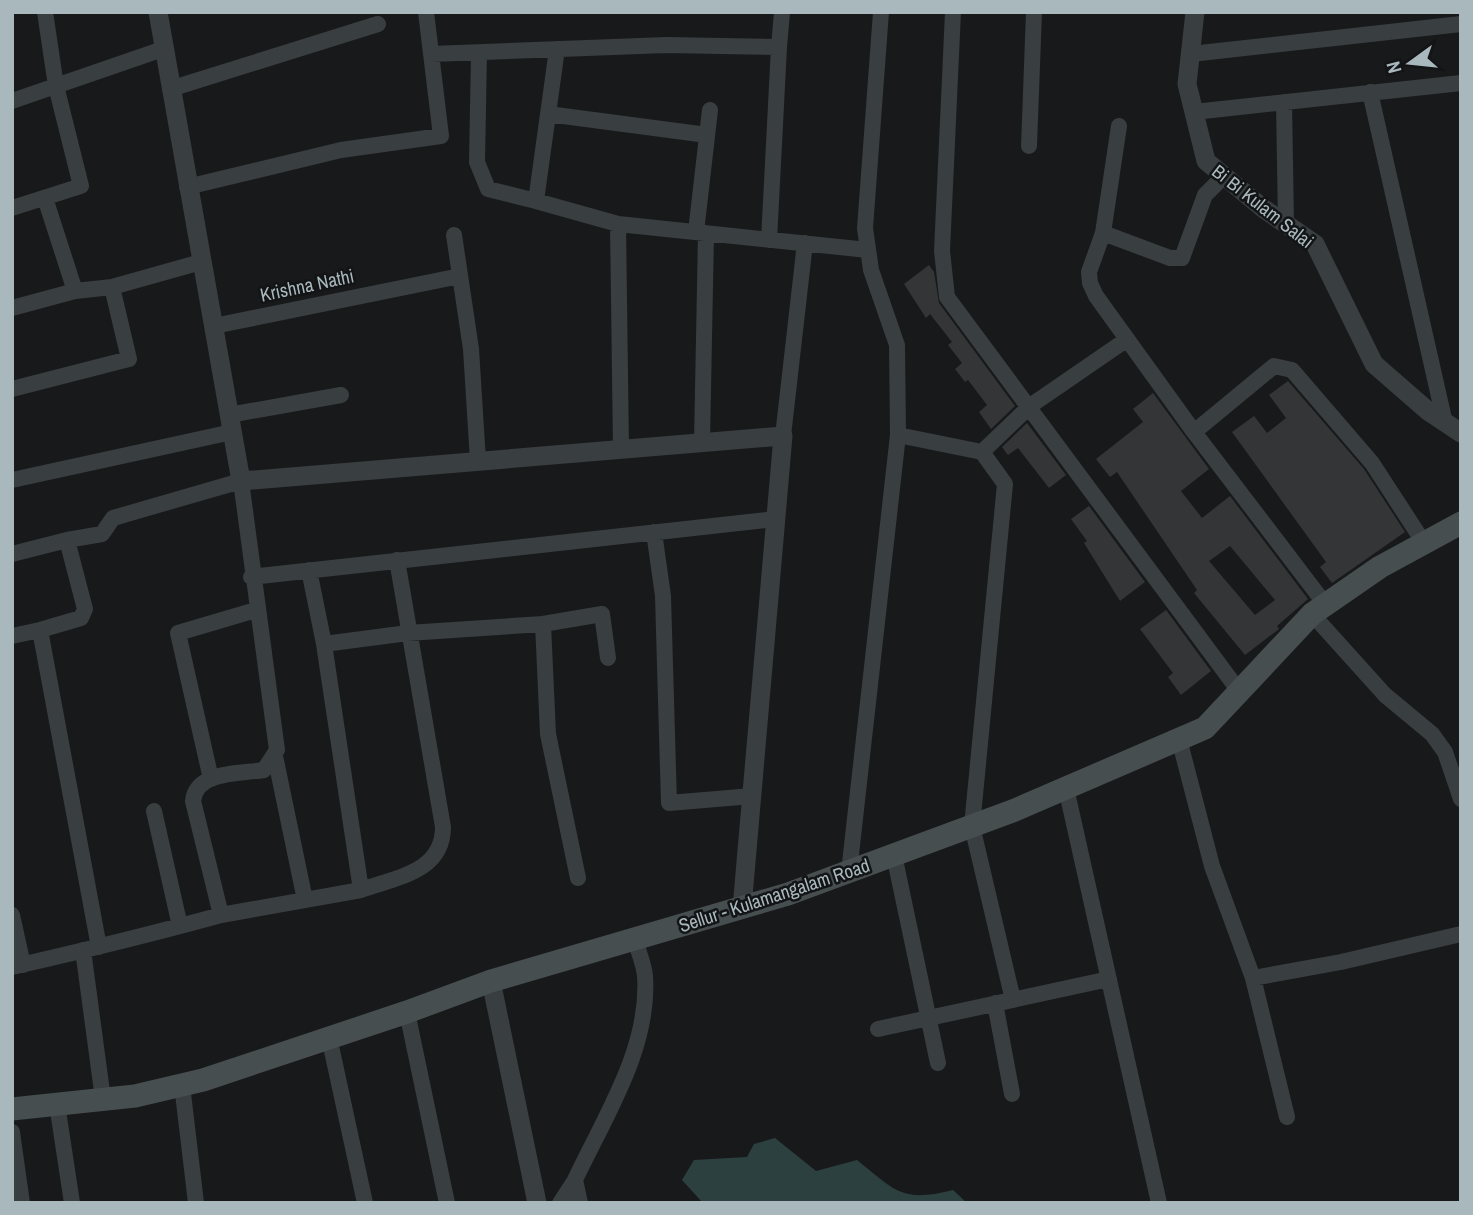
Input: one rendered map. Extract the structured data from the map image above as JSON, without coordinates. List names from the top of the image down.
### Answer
{
  "streets": {
    "main road": ["Sellur - Kulamangalam Road"],
    "street": ["Bi Bi Kulam Salai", "Krishna Nathi"]
  },
  "north": "left"
}
